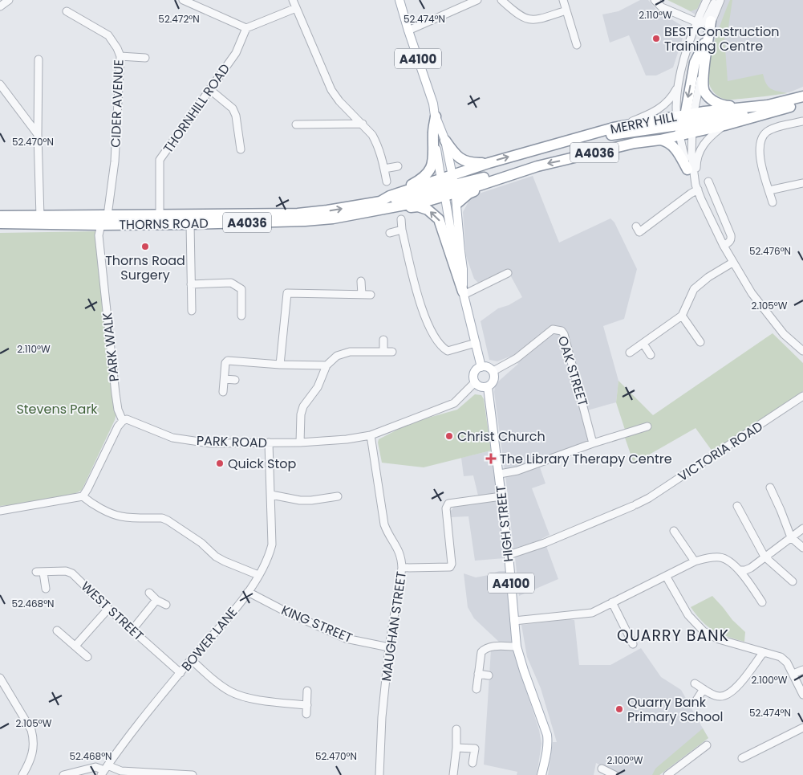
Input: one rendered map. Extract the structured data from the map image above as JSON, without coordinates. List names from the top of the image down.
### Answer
{
  "streets": {
    "highway": ["MERRY HILL", "A4036", "THORNS ROAD"],
    "main road": ["A4100", "HIGH STREET"],
    "street": [
      "CIDER AVENUE",
      "THORNHILL ROAD",
      "PARK WALK",
      "OAK STREET",
      "PARK ROAD",
      "VICTORIA ROAD",
      "WEST STREET",
      "KING STREET",
      "MAUGHAN STREET",
      "BOWER LANE"
    ]
  },
  "crossings": [
    ["A4100", "MERRY HILL"],
    ["A4100", "THORNS ROAD"],
    ["A4100", "OAK STREET"],
    ["A4100", "PARK ROAD"],
    ["A4100", "HIGH STREET"],
    ["CIDER AVENUE", "THORNS ROAD"],
    ["THORNHILL ROAD", "THORNS ROAD"],
    ["MERRY HILL", "THORNS ROAD"],
    ["THORNS ROAD", "PARK WALK"],
    ["PARK WALK", "PARK ROAD"],
    ["OAK STREET", "PARK ROAD"],
    ["OAK STREET", "HIGH STREET"],
    ["PARK ROAD", "HIGH STREET"],
    ["PARK ROAD", "MAUGHAN STREET"],
    ["PARK ROAD", "BOWER LANE"],
    ["VICTORIA ROAD", "HIGH STREET"],
    ["WEST STREET", "BOWER LANE"],
    ["KING STREET", "MAUGHAN STREET"],
    ["KING STREET", "BOWER LANE"]
  ],
  "districts": ["QUARRY BANK"],
  "parks": ["Stevens Park"],
  "places": {
    "other": [
      "BEST Construction Training Centre",
      "Thorns Road Surgery",
      "Christ Church",
      "Quick Stop",
      "Quarry Bank Primary School"
    ],
    "health": ["The Library Therapy Centre"]
  },
  "coordinates": [
    "2.110°W",
    "52.472°N",
    "52.474°N",
    "52.470°N",
    "52.476°N",
    "2.105°W",
    "52.468°N",
    "2.100°W"
  ]
}
